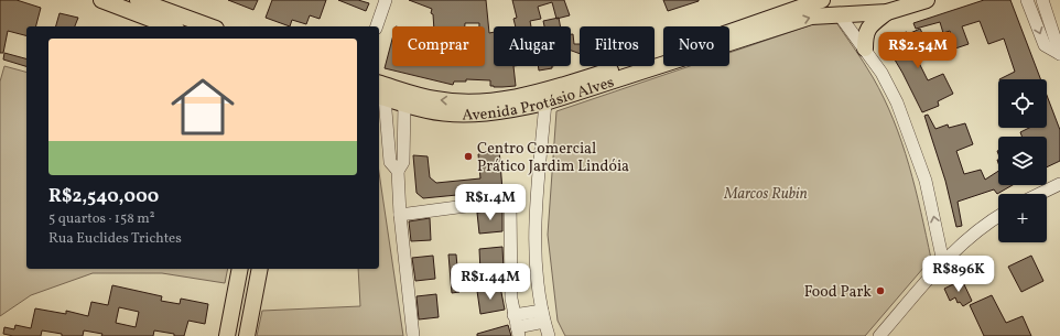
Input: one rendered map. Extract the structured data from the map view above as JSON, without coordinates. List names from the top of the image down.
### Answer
{
  "streets": {
    "main road": ["Avenida Protásio Alves"]
  },
  "parks": ["Marcos Rubin"],
  "places": ["Centro Comercial Prático Jardim Lindóia", "Food Park"],
  "page": {
    "chip": [
      "Comprar",
      "Alugar",
      "Filtros",
      "Novo"
    ],
    "list": [
      {
        "name": "R$2,540,000",
        "note": "5 quartos · 158 m² · Rua Euclides Trichtes"
      }
    ],
    "price": [
      "R$2.54M",
      "R$1.4M",
      "R$896K",
      "R$1.44M"
    ],
    "map_buttons": "+"
  }
}
